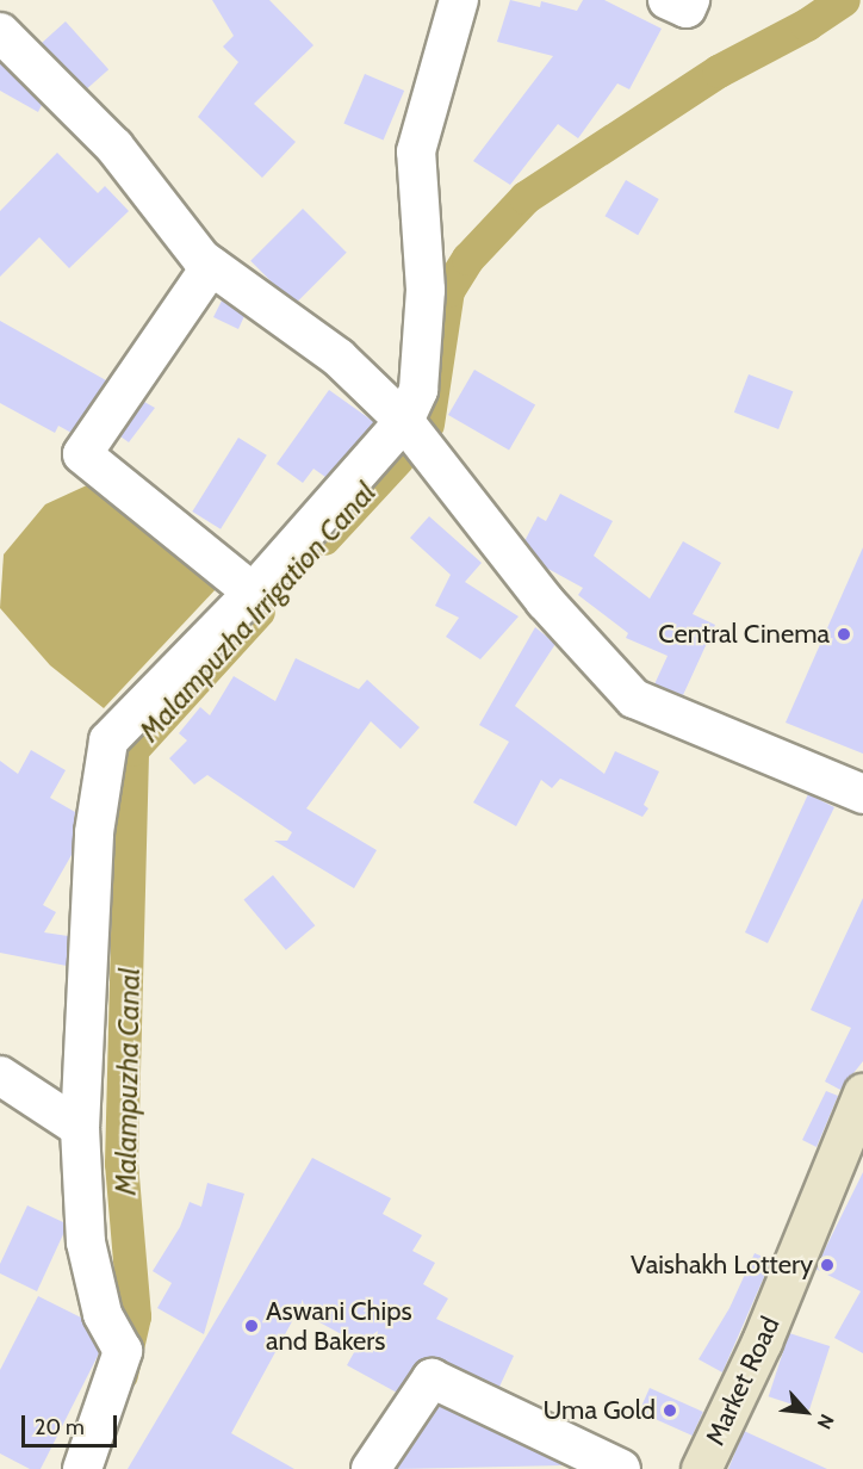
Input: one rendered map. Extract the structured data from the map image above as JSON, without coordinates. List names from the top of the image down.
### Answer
{
  "streets": {
    "main road": ["Market Road"]
  },
  "water": ["Malampuzha Irrigation Canal", "Malampuzha Canal"],
  "places": [
    "Central Cinema",
    "Vaishakh Lottery",
    "Aswani Chips and Bakers",
    "Uma Gold"
  ],
  "scale_bar": "20 m",
  "north": "bottom right"
}
